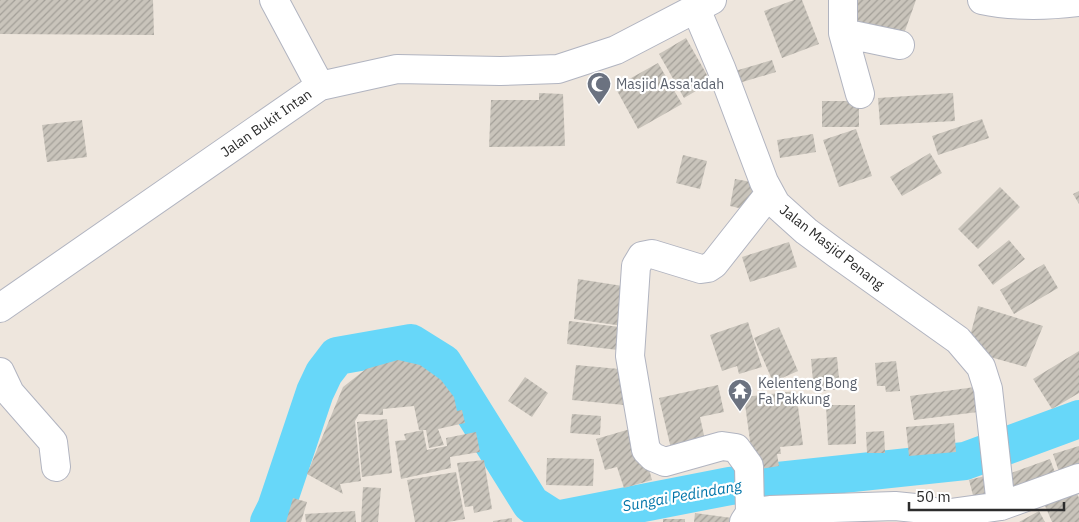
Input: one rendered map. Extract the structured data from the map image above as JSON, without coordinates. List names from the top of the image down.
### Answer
{
  "streets": {
    "street": ["Jalan Bukit Intan", "Jalan Masjid Penang"]
  },
  "crossings": [
    ["Jalan Bukit Intan", "Jalan Masjid Penang"]
  ],
  "water": ["Sungai Pedindang"],
  "places": {
    "mosque": ["Masjid Assa'adah"],
    "temple": ["Kelenteng Bong Fa Pakkung"]
  },
  "scale_bar": "50 m"
}
